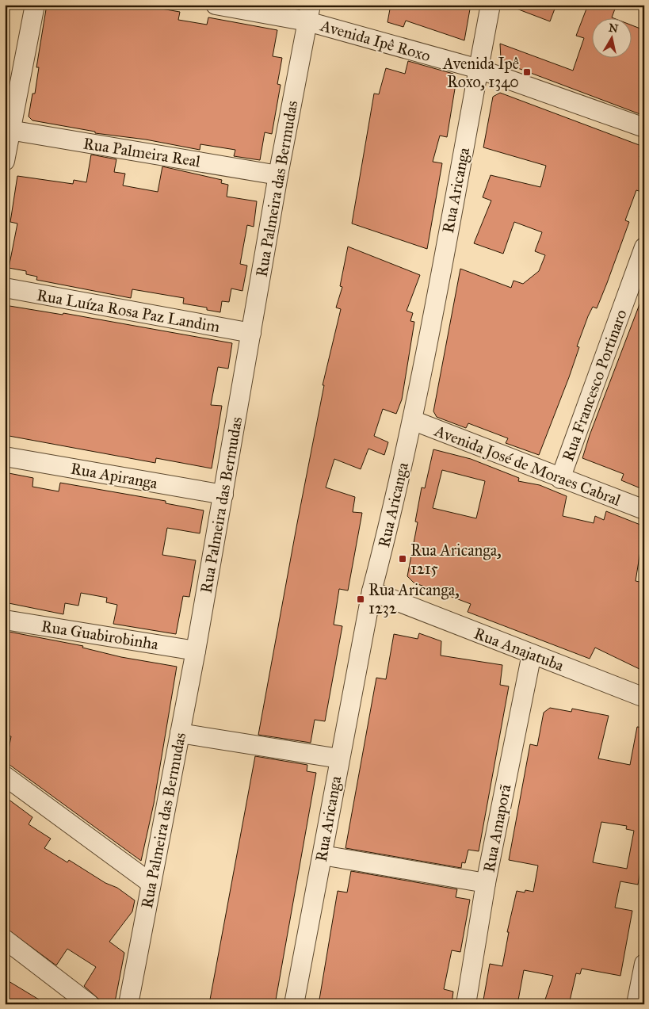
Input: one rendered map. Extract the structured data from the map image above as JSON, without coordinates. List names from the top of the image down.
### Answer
{
  "streets": {
    "street": [
      "Avenida Ipê Roxo",
      "Rua Palmeira Real",
      "Rua Palmeira das Bermudas",
      "Rua Aricanga",
      "Rua Luíza Rosa Paz Landim",
      "Rua Francesco Portinaro",
      "Avenida José de Moraes Cabral",
      "Rua Apiranga",
      "Rua Guabirobinha",
      "Rua Anajatuba",
      "Rua Amaporã"
    ]
  },
  "crossings": [
    ["Avenida Ipê Roxo", "Rua Palmeira das Bermudas"],
    ["Avenida Ipê Roxo", "Rua Aricanga"],
    ["Rua Palmeira Real", "Rua Palmeira das Bermudas"],
    ["Rua Palmeira das Bermudas", "Rua Luíza Rosa Paz Landim"],
    ["Rua Palmeira das Bermudas", "Rua Apiranga"],
    ["Rua Palmeira das Bermudas", "Rua Guabirobinha"],
    ["Rua Aricanga", "Avenida José de Moraes Cabral"],
    ["Rua Aricanga", "Rua Anajatuba"],
    ["Rua Francesco Portinaro", "Avenida José de Moraes Cabral"],
    ["Rua Anajatuba", "Rua Amaporã"]
  ],
  "places": {
    "transit": ["Avenida Ipê Roxo, 1340", "Rua Aricanga, 1215", "Rua Aricanga, 1232"]
  },
  "north": "top"
}
